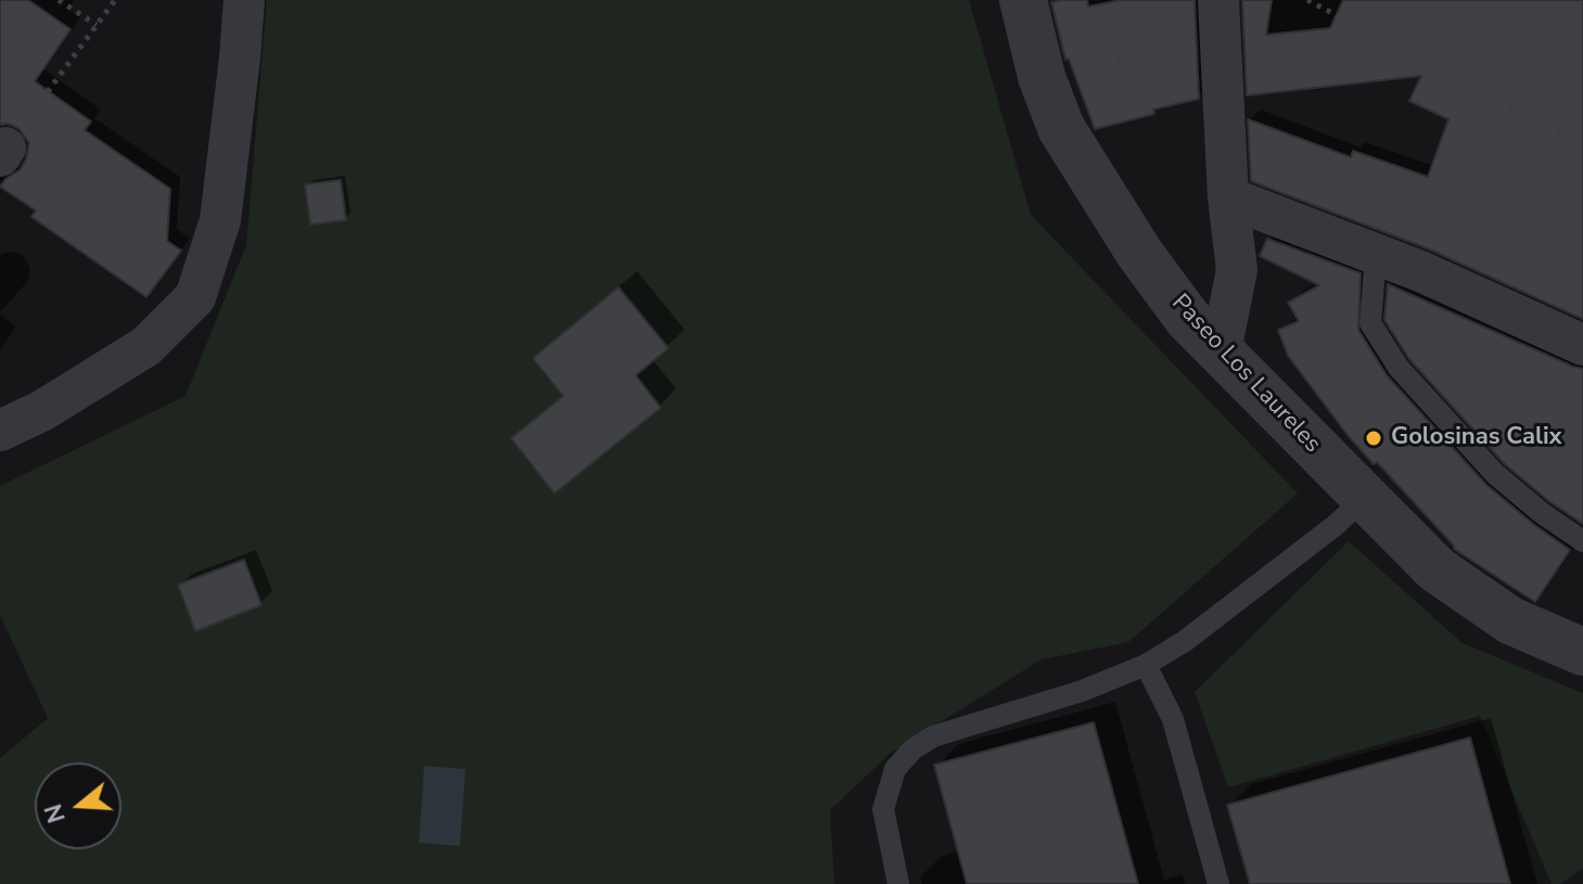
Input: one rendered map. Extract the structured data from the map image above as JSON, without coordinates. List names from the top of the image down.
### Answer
{
  "streets": {
    "street": ["Paseo Los Laureles"]
  },
  "places": ["Golosinas Calix"],
  "north": "left"
}
